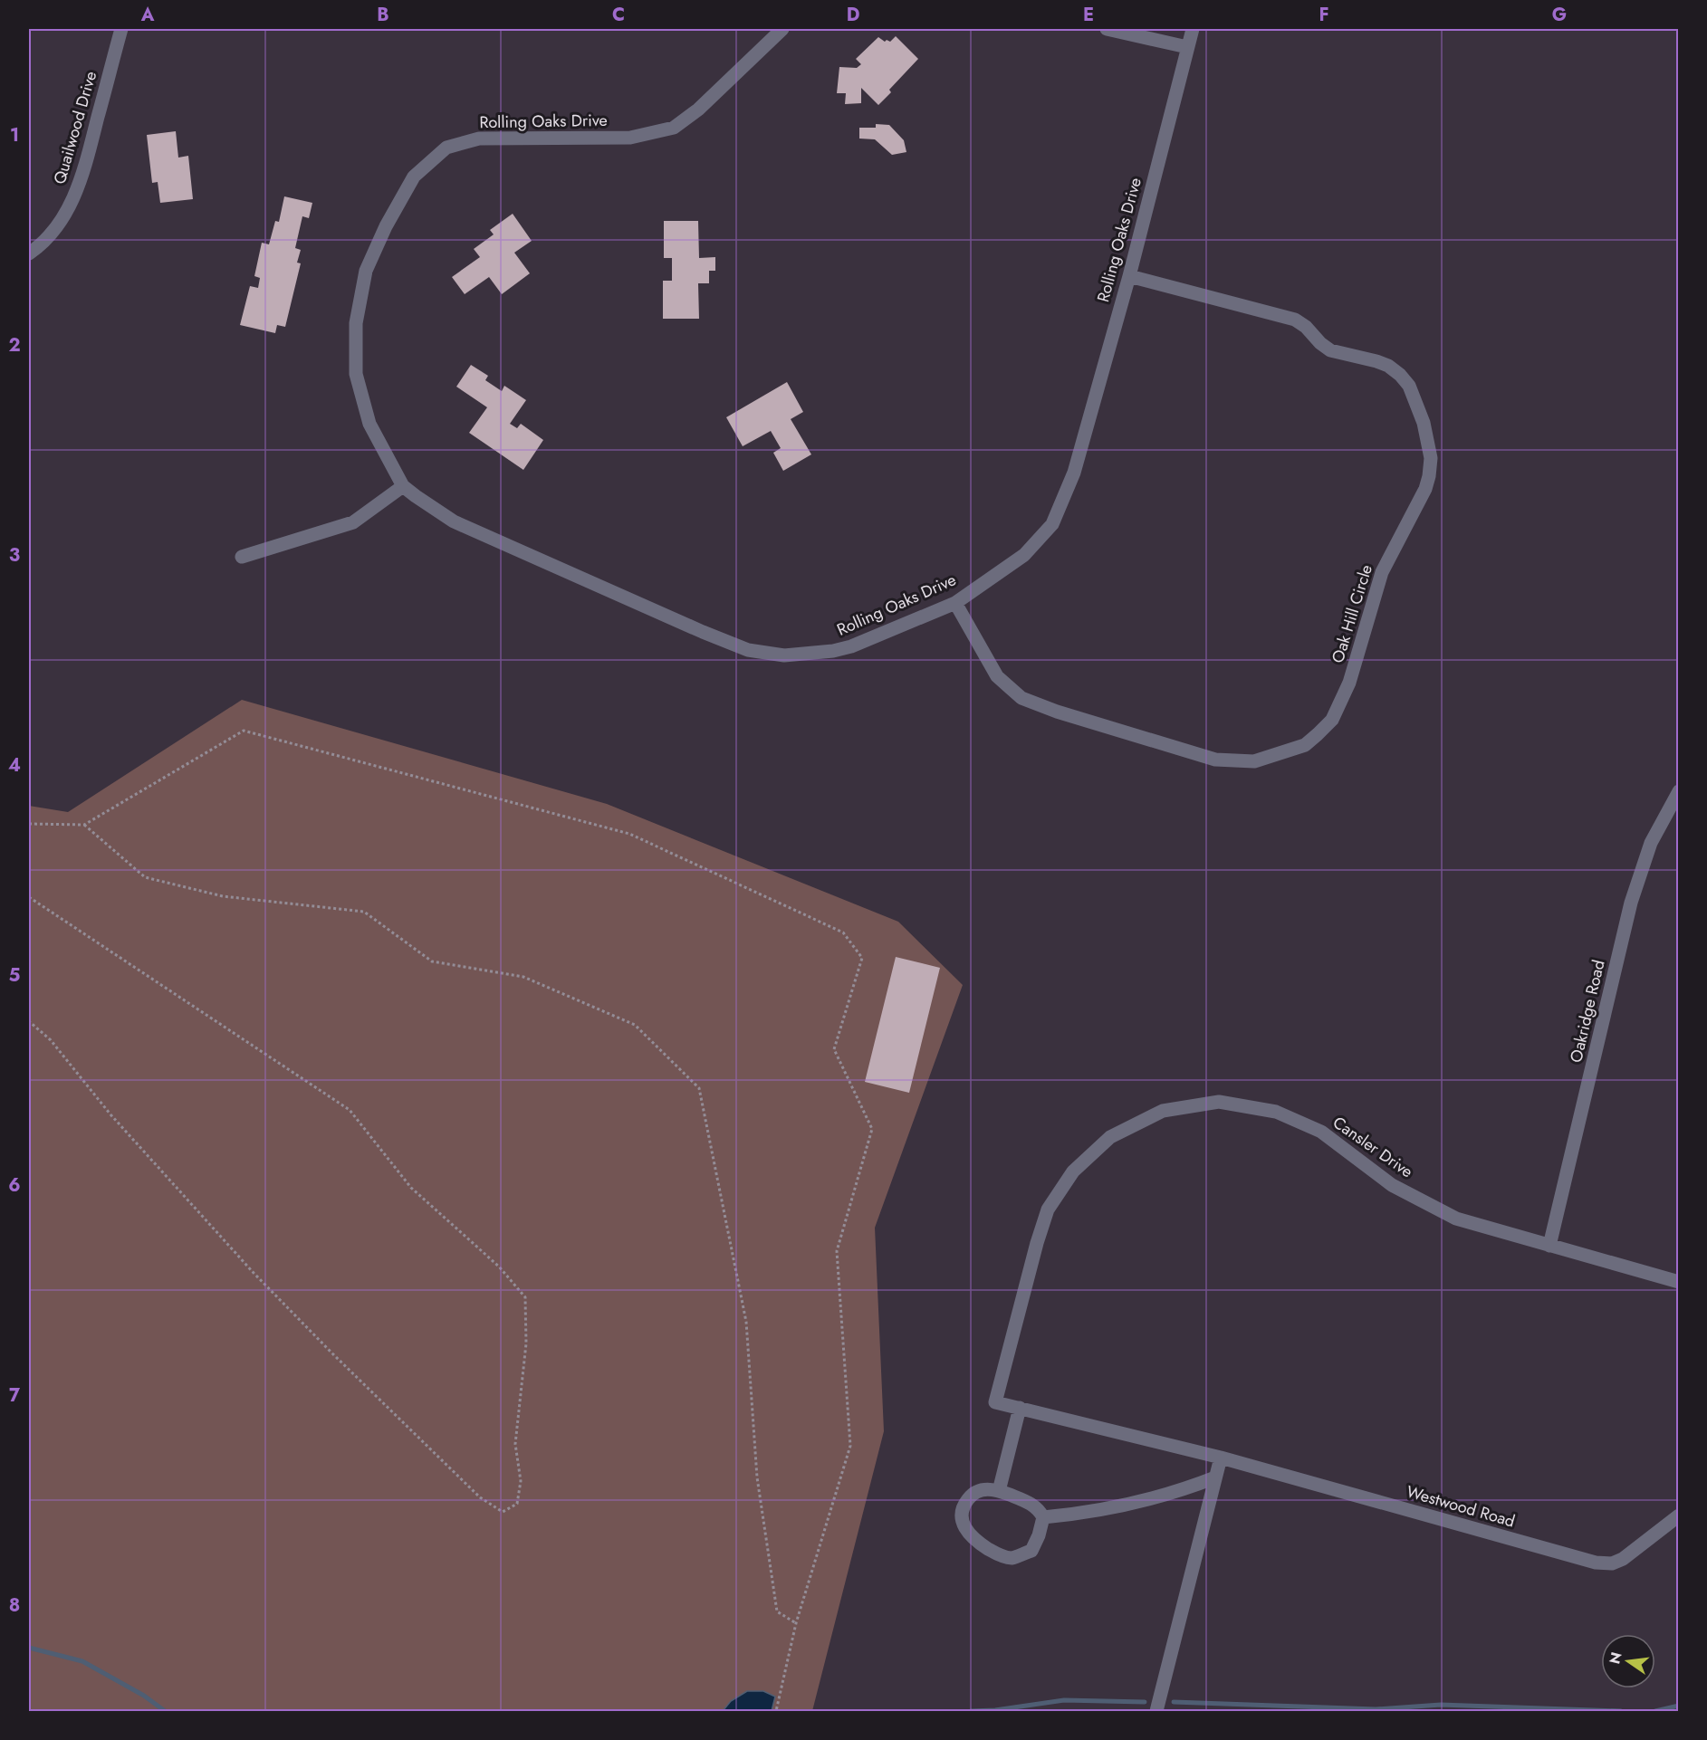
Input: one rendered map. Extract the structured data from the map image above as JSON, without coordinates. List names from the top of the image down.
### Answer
{
  "streets": {
    "street": [
      "Rolling Oaks Drive",
      "Quailwood Drive",
      "Oak Hill Circle",
      "Oakridge Road",
      "Cansler Drive",
      "Westwood Road"
    ]
  },
  "crossings": [
    ["Rolling Oaks Drive", "Oak Hill Circle"],
    ["Oakridge Road", "Cansler Drive"],
    ["Cansler Drive", "Westwood Road"]
  ],
  "north": "left",
  "grid": {
    "columns": [
      "A",
      "B",
      "C",
      "D",
      "E",
      "F",
      "G"
    ],
    "rows": [
      "1",
      "2",
      "3",
      "4",
      "5",
      "6",
      "7",
      "8"
    ]
  }
}
